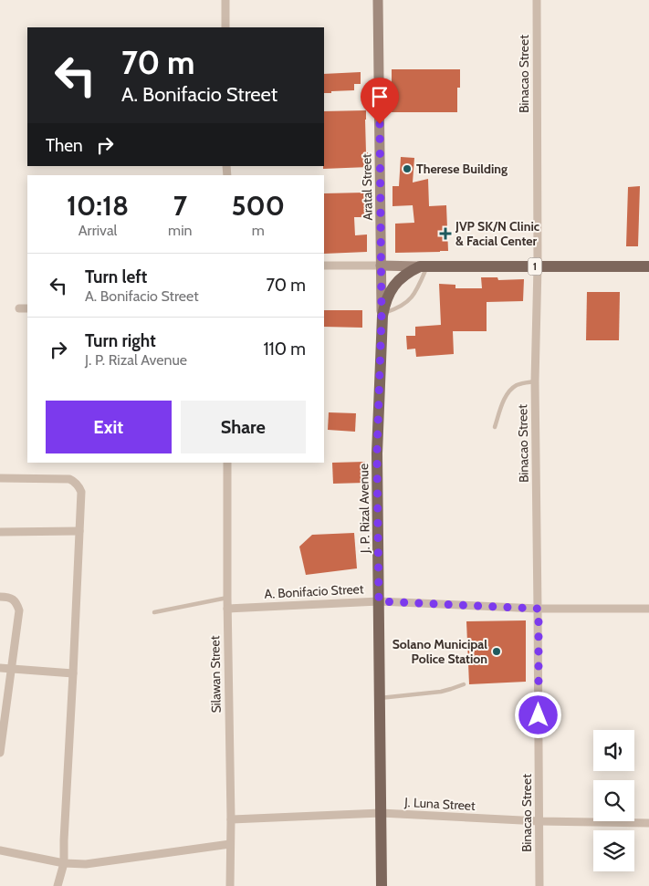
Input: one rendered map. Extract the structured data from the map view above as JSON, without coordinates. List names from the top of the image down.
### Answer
{
  "streets": {
    "main road": ["1", "J. P. Rizal Avenue"],
    "street": [
      "Binacao Street",
      "Aratal Street",
      "A. Bonifacio Street",
      "Silawan Street",
      "J. Luna Street"
    ]
  },
  "crossings": [
    ["Binacao Street", "1"],
    ["Binacao Street", "A. Bonifacio Street"],
    ["Binacao Street", "J. Luna Street"],
    ["Aratal Street", "J. P. Rizal Avenue"],
    ["1", "J. P. Rizal Avenue"],
    ["J. P. Rizal Avenue", "A. Bonifacio Street"],
    ["J. P. Rizal Avenue", "J. Luna Street"],
    ["A. Bonifacio Street", "Silawan Street"],
    ["Silawan Street", "J. Luna Street"]
  ],
  "places": {
    "other": ["Therese Building", "Solano Municipal Police Station"],
    "health": ["JVP SK/N Clinic & Facial Center"]
  },
  "page": {
    "turn": ["70 m", "A. Bonifacio Street"],
    "then": "Then",
    "eta": [
      "10:18",
      "Arrival",
      "7",
      "min",
      "500",
      "m"
    ],
    "list": [
      {
        "name": "Turn left",
        "note": "A. Bonifacio Street",
        "value": "70 m"
      },
      {
        "name": "Turn right",
        "note": "J. P. Rizal Avenue",
        "value": "110 m"
      }
    ],
    "buttons": ["Exit", "Share"]
  }
}
